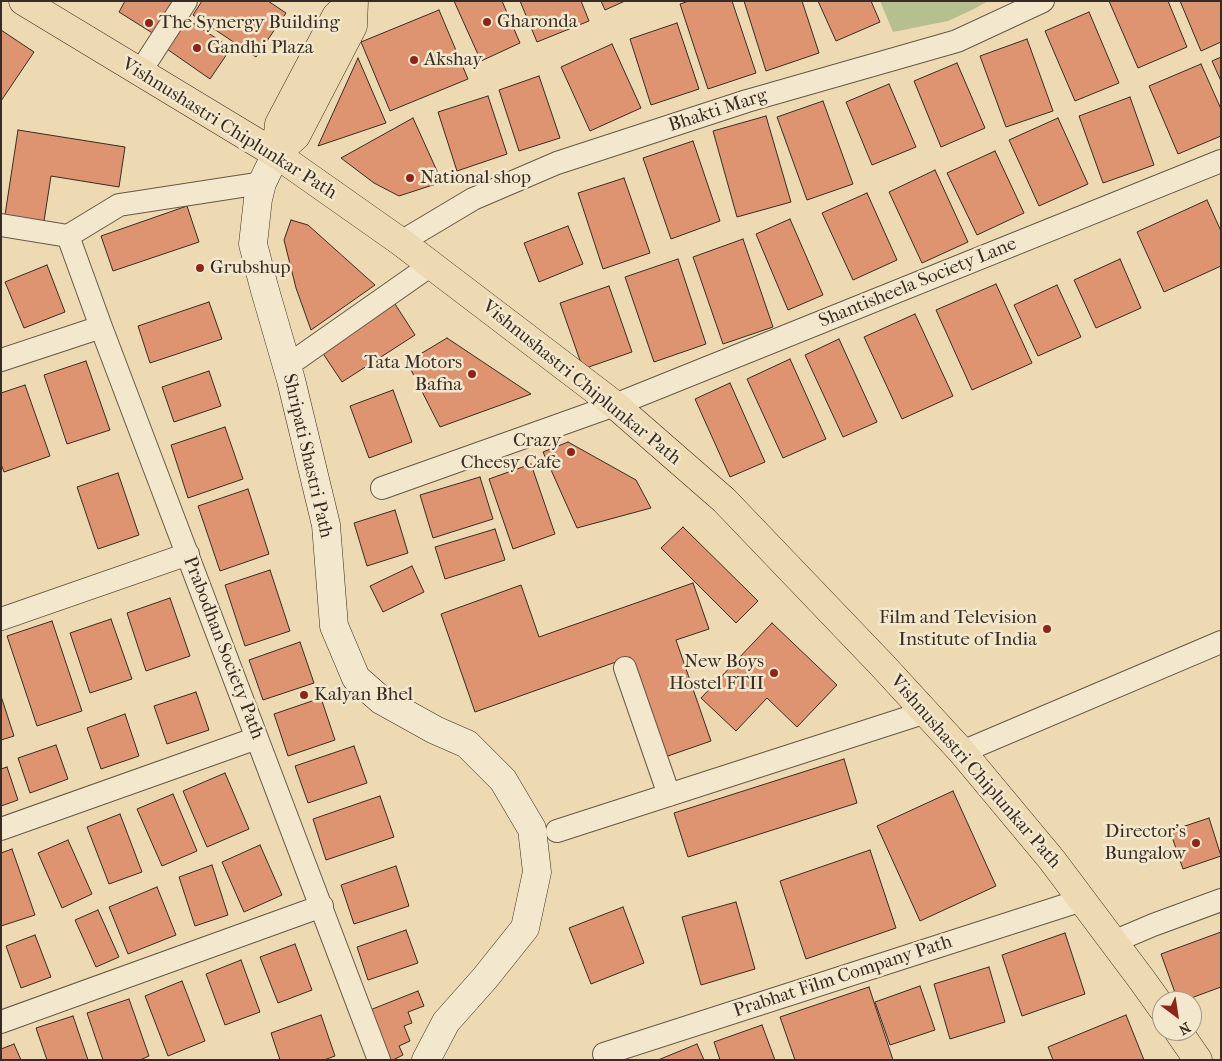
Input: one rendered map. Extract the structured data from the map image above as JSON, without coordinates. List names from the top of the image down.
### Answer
{
  "streets": {
    "main road": ["Vishnushastri Chiplunkar Path"],
    "street": [
      "Bhakti Marg",
      "Shantisheela Society Lane",
      "Shripati Shastri Path",
      "Prabodhan Society Path",
      "Prabhat Film Company Path"
    ]
  },
  "crossings": [
    ["Bhakti Marg", "Vishnushastri Chiplunkar Path"],
    ["Vishnushastri Chiplunkar Path", "Shantisheela Society Lane"],
    ["Vishnushastri Chiplunkar Path", "Shripati Shastri Path"],
    ["Vishnushastri Chiplunkar Path", "Prabhat Film Company Path"]
  ],
  "places": [
    "Gharonda",
    "The Synergy Building",
    "Gandhi Plaza",
    "Akshay",
    "National shop",
    "Grubshup",
    "Tata Motors Bafna",
    "Crazy Cheesy Cafe",
    "Film and Television Institute of India",
    "New Boys Hostel FTII",
    "Kalyan Bhel",
    "Director's Bungalow"
  ],
  "north": "bottom right"
}
